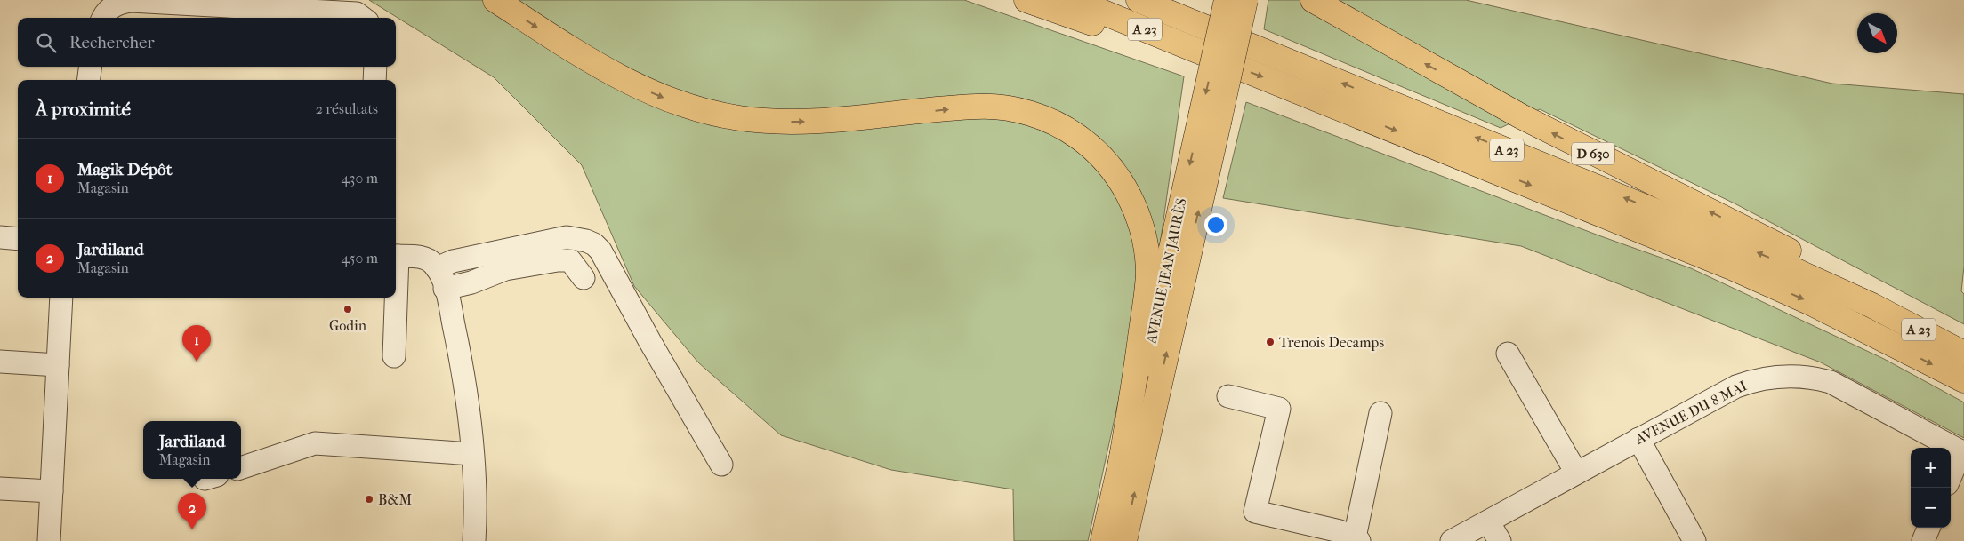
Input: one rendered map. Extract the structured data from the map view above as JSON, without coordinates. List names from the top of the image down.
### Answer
{
  "streets": {
    "main road": ["A 23", "D 630", "AVENUE JEAN JAURÈS"],
    "street": ["AVENUE DU 8 MAI"]
  },
  "crossings": [
    ["A 23", "D 630"]
  ],
  "places": ["Godin", "Trenois Decamps", "B&M"],
  "north": "bottom right",
  "page": {
    "search": "Rechercher",
    "heading": ["À proximité", "2 résultats"],
    "list": [
      {
        "mark": "1",
        "name": "Magik Dépôt",
        "note": "Magasin",
        "value": "430 m"
      },
      {
        "mark": "2",
        "name": "Jardiland",
        "note": "Magasin",
        "value": "450 m"
      }
    ],
    "pins": ["1", "2"],
    "popup": ["Jardiland", "Magasin"],
    "map_buttons": ["+", "−"]
  }
}
